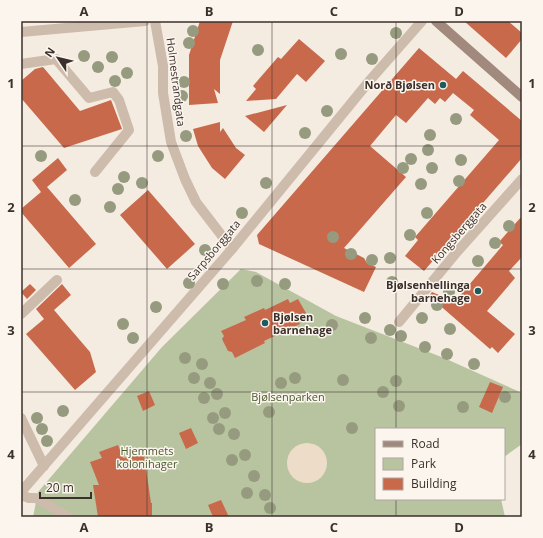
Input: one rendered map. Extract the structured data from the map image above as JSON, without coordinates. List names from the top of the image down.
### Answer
{
  "streets": {
    "street": ["Holmestrandgata", "Kongsberggata", "Sarpsborggata"]
  },
  "crossings": [
    ["Holmestrandgata", "Sarpsborggata"]
  ],
  "parks": ["Bjølsenparken", "Hjemmets kolonihager"],
  "places": ["Norð Bjølsen", "Bjølsenhellinga barnehage", "Bjølsen barnehage"],
  "legend": ["Road", "Park", "Building"],
  "scale_bar": "20 m",
  "north": "top left",
  "grid": {
    "columns": [
      "A",
      "B",
      "C",
      "D"
    ],
    "rows": [
      "1",
      "2",
      "3",
      "4"
    ]
  }
}
